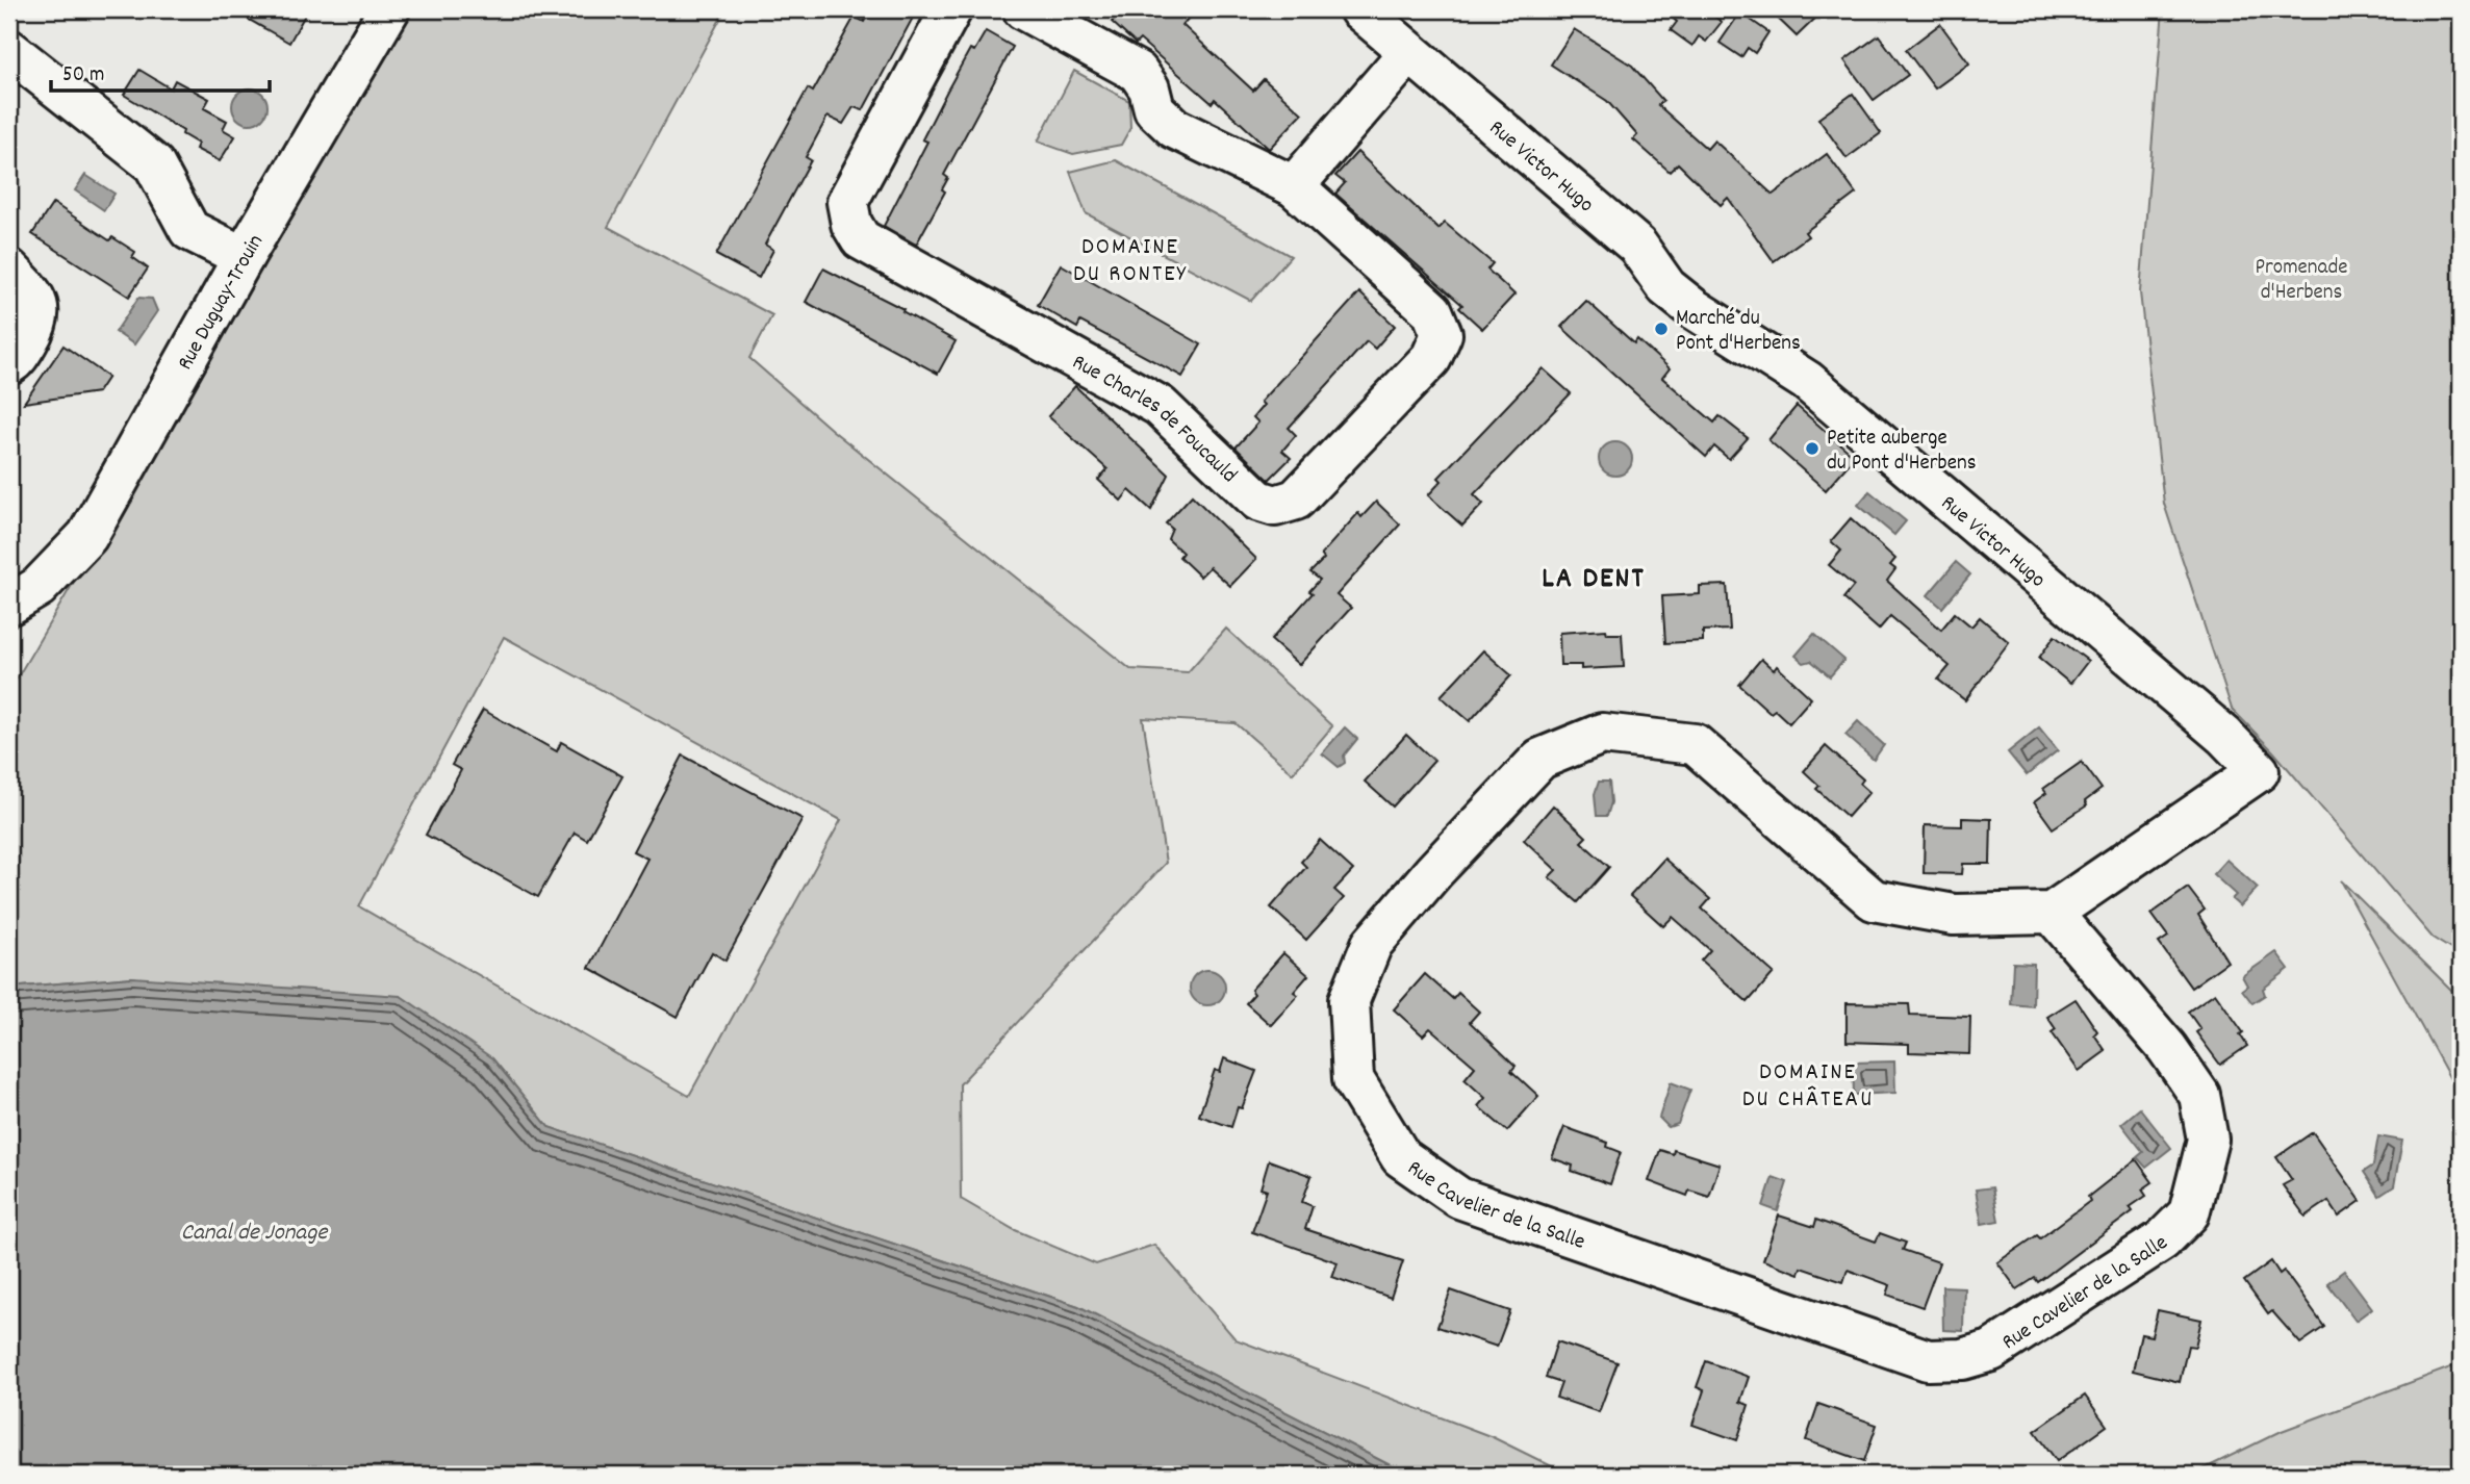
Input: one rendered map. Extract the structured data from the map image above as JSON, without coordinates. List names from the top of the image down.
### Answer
{
  "streets": {
    "street": [
      "Rue Victor Hugo",
      "Rue Duguay-Trouin",
      "Rue Charles de Foucauld",
      "Rue Cavelier de la Salle"
    ]
  },
  "crossings": [
    ["Rue Victor Hugo", "Rue Cavelier de la Salle"]
  ],
  "districts": ["DOMAINE DU RONTEY", "LA DENT", "DOMAINE DU CHÂTEAU"],
  "water": ["Canal de Jonage"],
  "parks": ["Promenade d'Herbens"],
  "places": ["Marché du Pont d'Herbens", "Petite auberge du Pont d'Herbens"],
  "scale_bar": "50 m"
}
